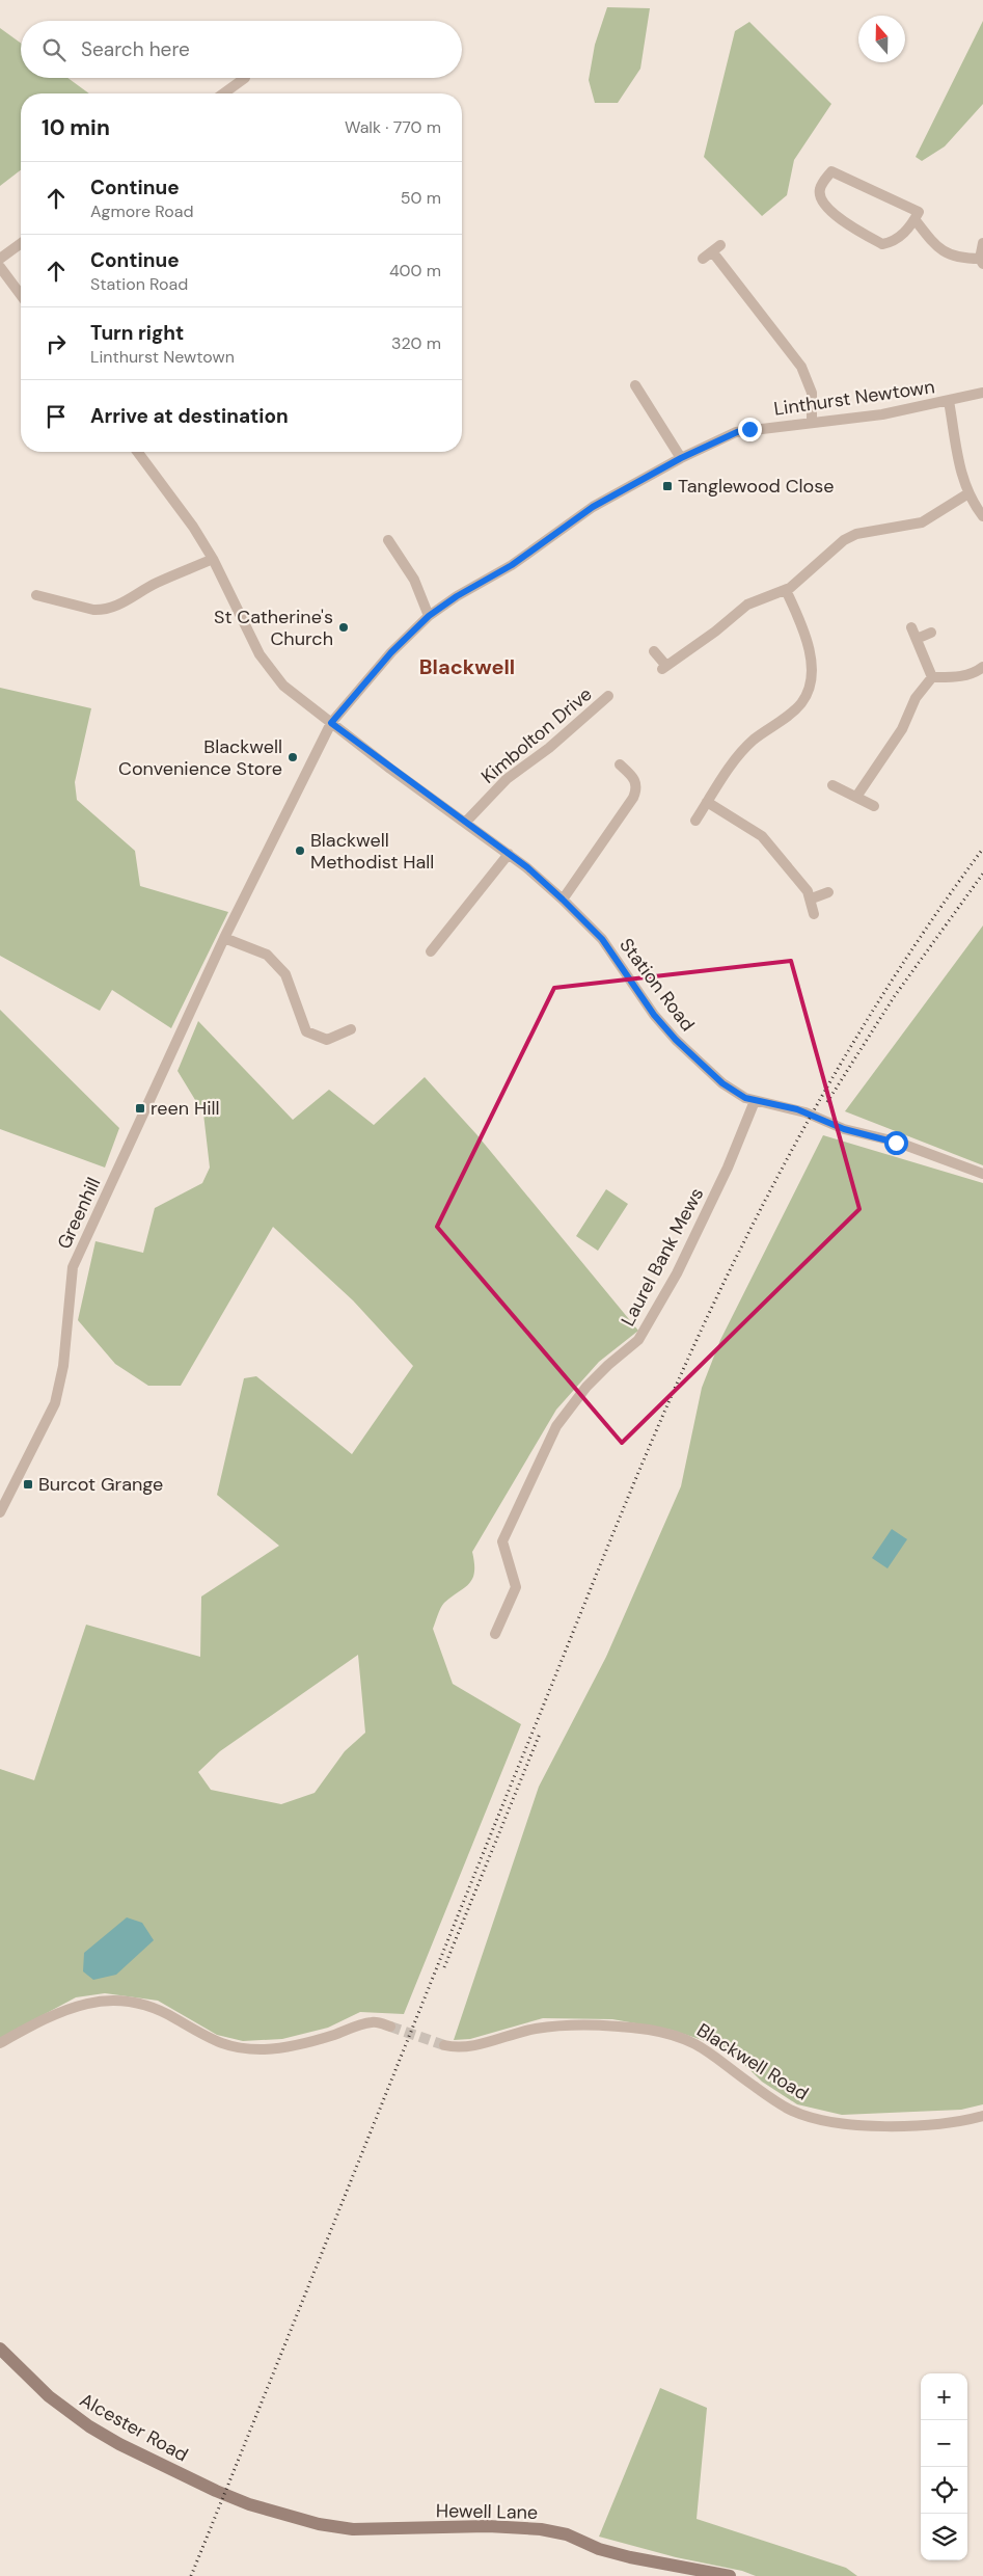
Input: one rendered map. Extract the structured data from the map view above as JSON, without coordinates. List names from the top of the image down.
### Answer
{
  "streets": {
    "main road": ["Alcester Road", "Hewell Lane"],
    "street": [
      "Linthurst Newtown",
      "Kimbolton Drive",
      "Station Road",
      "Greenhill",
      "Laurel Bank Mews",
      "Blackwell Road"
    ]
  },
  "crossings": [
    ["Linthurst Newtown", "Station Road"],
    ["Linthurst Newtown", "Greenhill"],
    ["Kimbolton Drive", "Station Road"],
    ["Station Road", "Greenhill"],
    ["Station Road", "Laurel Bank Mews"],
    ["Alcester Road", "Hewell Lane"]
  ],
  "districts": ["Blackwell"],
  "places": {
    "transit": ["Tanglewood Close", "reen Hill", "Burcot Grange"],
    "other": ["St Catherine's Church", "Blackwell Convenience Store", "Blackwell Methodist Hall"]
  },
  "north": "top",
  "page": {
    "search": "Search here",
    "heading": ["10 min", "Walk · 770 m"],
    "list": [
      ["Continue", "Agmore Road", "50 m"],
      ["Continue", "Station Road", "400 m"],
      ["Turn right", "Linthurst Newtown", "320 m"],
      "Arrive at destination"
    ],
    "map_buttons": ["+", "−"]
  }
}
